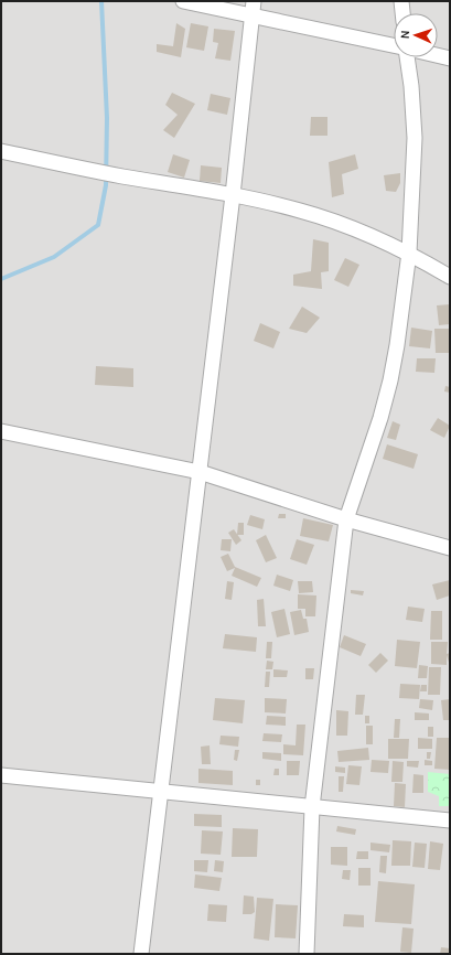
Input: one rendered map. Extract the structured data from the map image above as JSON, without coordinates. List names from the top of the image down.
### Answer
{
  "north": "left"
}
